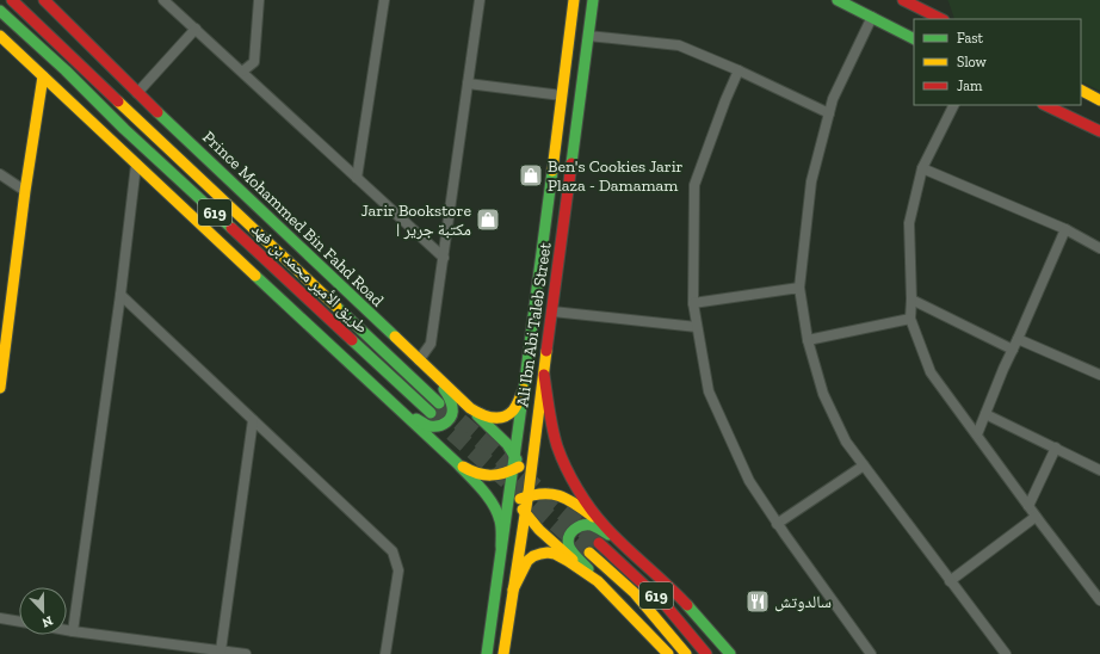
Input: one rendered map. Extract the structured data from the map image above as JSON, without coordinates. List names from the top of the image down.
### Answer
{
  "streets": {
    "main road": [
      "619",
      "Prince Mohammed Bin Fahd Road",
      "طريق الأمير محمد بن فهد",
      "Ali Ibn Abi Taleb Street"
    ]
  },
  "crossings": [
    ["Prince Mohammed Bin Fahd Road", "Ali Ibn Abi Taleb Street"]
  ],
  "places": {
    "shop": ["Ben's Cookies Jarir Plaza - Damamam", "Jarir Bookstore | مكتبة جرير"],
    "restaurant": ["سالدوتش"]
  },
  "legend": ["Fast", "Slow", "Jam"],
  "north": "bottom"
}
